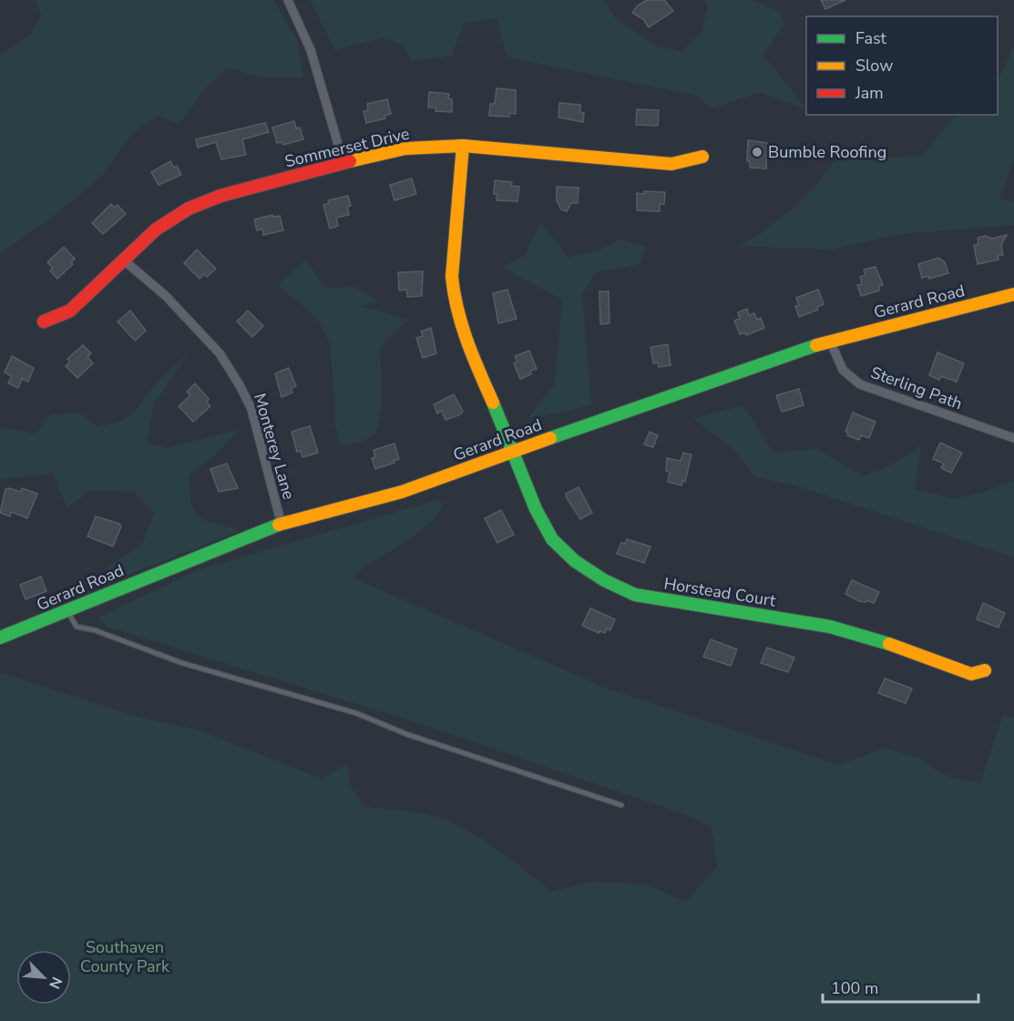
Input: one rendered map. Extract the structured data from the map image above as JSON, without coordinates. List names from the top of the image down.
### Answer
{
  "streets": {
    "street": [
      "Sommerset Drive",
      "Gerard Road",
      "Sterling Path",
      "Monterey Lane",
      "Horstead Court"
    ]
  },
  "crossings": [
    ["Sommerset Drive", "Monterey Lane"],
    ["Sommerset Drive", "Horstead Court"],
    ["Gerard Road", "Sterling Path"],
    ["Gerard Road", "Monterey Lane"],
    ["Gerard Road", "Horstead Court"]
  ],
  "parks": ["Southaven County Park"],
  "places": ["Bumble Roofing"],
  "legend": ["Fast", "Slow", "Jam"],
  "scale_bar": "100 m",
  "north": "bottom right"
}
